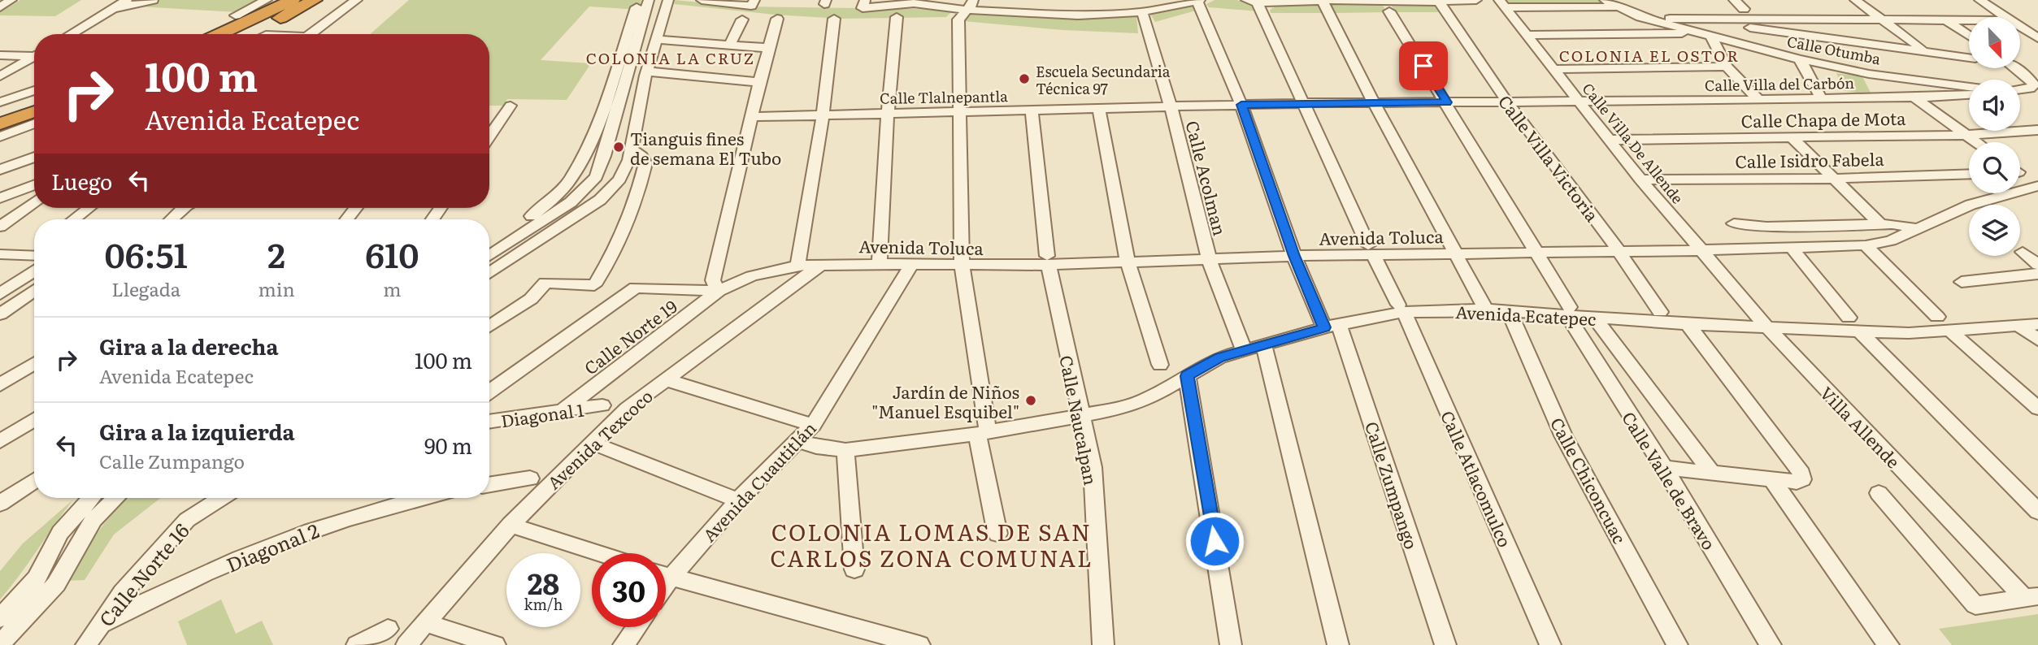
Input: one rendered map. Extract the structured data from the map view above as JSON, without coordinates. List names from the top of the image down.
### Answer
{
  "streets": {
    "street": [
      "Calle Otumba",
      "Calle Villa del Carbón",
      "Calle Tlalnepantla",
      "Calle Chapa de Mota",
      "Calle Villa De Allende",
      "Calle Villa Victoria",
      "Calle Isidro Fabela",
      "Calle Acolman",
      "Avenida Toluca",
      "Avenida Ecatepec",
      "Calle Norte 19",
      "Diagonal 1",
      "Calle Naucalpan",
      "Villa Allende",
      "Avenida Texcoco",
      "Calle Atlacomulco",
      "Calle Chiconcuac",
      "Calle Valle de Bravo",
      "Avenida Cuautitlán",
      "Calle Zumpango",
      "Diagonal 2",
      "Calle Norte 16"
    ]
  },
  "crossings": [
    ["Calle Villa del Carbón", "Calle Tlalnepantla"],
    ["Calle Villa del Carbón", "Calle Villa De Allende"],
    ["Calle Tlalnepantla", "Calle Villa De Allende"],
    ["Calle Tlalnepantla", "Calle Villa Victoria"],
    ["Calle Tlalnepantla", "Calle Acolman"],
    ["Calle Tlalnepantla", "Calle Naucalpan"],
    ["Calle Tlalnepantla", "Calle Atlacomulco"],
    ["Calle Tlalnepantla", "Calle Valle de Bravo"],
    ["Calle Tlalnepantla", "Calle Zumpango"],
    ["Calle Chapa de Mota", "Calle Villa De Allende"],
    ["Calle Villa De Allende", "Calle Isidro Fabela"],
    ["Calle Villa De Allende", "Avenida Toluca"],
    ["Calle Villa De Allende", "Villa Allende"],
    ["Calle Villa Victoria", "Avenida Toluca"],
    ["Calle Acolman", "Avenida Toluca"],
    ["Calle Acolman", "Avenida Ecatepec"],
    ["Avenida Toluca", "Calle Norte 19"],
    ["Avenida Toluca", "Calle Naucalpan"],
    ["Avenida Toluca", "Villa Allende"],
    ["Avenida Toluca", "Avenida Texcoco"],
    ["Avenida Toluca", "Calle Atlacomulco"],
    ["Avenida Toluca", "Calle Valle de Bravo"],
    ["Avenida Toluca", "Avenida Cuautitlán"],
    ["Avenida Toluca", "Calle Zumpango"],
    ["Avenida Ecatepec", "Calle Naucalpan"],
    ["Avenida Ecatepec", "Villa Allende"],
    ["Avenida Ecatepec", "Calle Atlacomulco"],
    ["Avenida Ecatepec", "Calle Chiconcuac"],
    ["Avenida Ecatepec", "Calle Valle de Bravo"],
    ["Avenida Ecatepec", "Avenida Cuautitlán"],
    ["Avenida Ecatepec", "Calle Zumpango"],
    ["Calle Norte 19", "Diagonal 1"],
    ["Diagonal 2", "Calle Norte 16"]
  ],
  "districts": ["COLONIA EL OSTOR", "COLONIA LA CRUZ", "COLONIA LOMAS DE SAN CARLOS ZONA COMUNAL"],
  "places": ["Escuela Secundaria Técnica 97", "Tianguis fines de semana El Tubo", "Jardín de Niños \"Manuel Esquibel\""],
  "north": "bottom right",
  "page": {
    "turn": ["100 m", "Avenida Ecatepec"],
    "then": "Luego",
    "eta": [
      "06:51",
      "Llegada",
      "2",
      "min",
      "610",
      "m"
    ],
    "list": [
      {
        "name": "Gira a la derecha",
        "note": "Avenida Ecatepec",
        "value": "100 m"
      },
      {
        "name": "Gira a la izquierda",
        "note": "Calle Zumpango",
        "value": "90 m"
      }
    ],
    "speed": "28 km/h",
    "limit": "30"
  }
}
